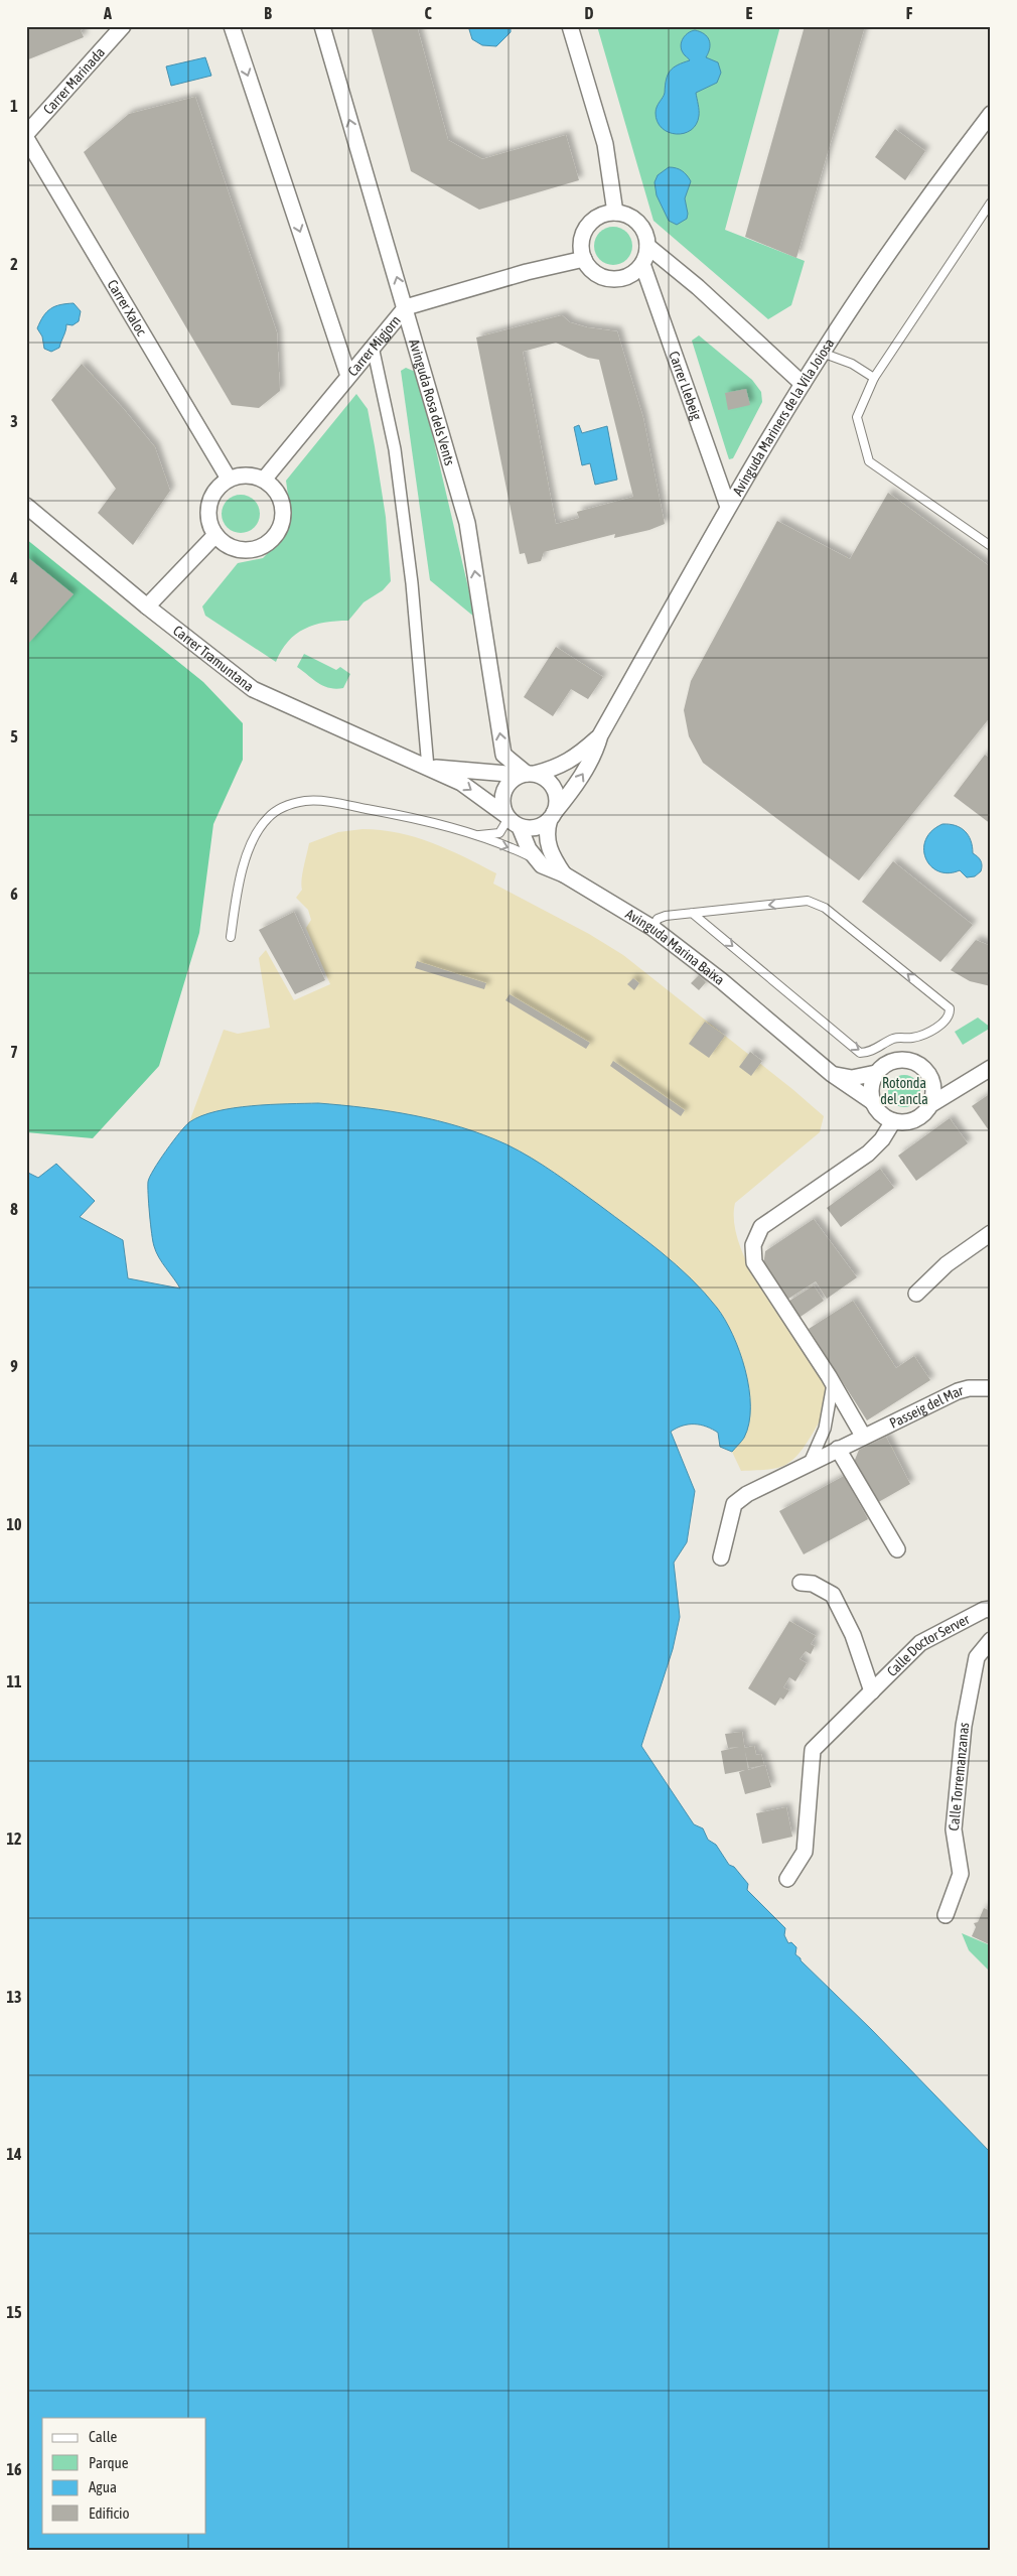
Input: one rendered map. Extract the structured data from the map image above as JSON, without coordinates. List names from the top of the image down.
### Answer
{
  "streets": {
    "street": [
      "Carrer Marinada",
      "Carrer Xaloc",
      "Carrer Migjorn",
      "Carrer Llebeig",
      "Avinguda Rosa dels Vents",
      "Avinguda Mariners de la Vila Joiosa",
      "Carrer Tramuntana",
      "Avinguda Marina Baixa",
      "Passeig del Mar",
      "Calle Doctor Server",
      "Calle Torremanzanas"
    ]
  },
  "crossings": [
    ["Carrer Marinada", "Carrer Xaloc"],
    ["Carrer Xaloc", "Carrer Migjorn"],
    ["Carrer Migjorn", "Carrer Llebeig"],
    ["Carrer Migjorn", "Avinguda Rosa dels Vents"],
    ["Carrer Llebeig", "Avinguda Mariners de la Vila Joiosa"],
    ["Avinguda Rosa dels Vents", "Avinguda Mariners de la Vila Joiosa"],
    ["Avinguda Rosa dels Vents", "Carrer Tramuntana"],
    ["Avinguda Mariners de la Vila Joiosa", "Carrer Tramuntana"]
  ],
  "parks": ["Rotonda del ancla"],
  "legend": [
    "Calle",
    "Parque",
    "Agua",
    "Edificio"
  ],
  "grid": {
    "columns": [
      "A",
      "B",
      "C",
      "D",
      "E",
      "F"
    ],
    "rows": [
      "1",
      "2",
      "3",
      "4",
      "5",
      "6",
      "7",
      "8",
      "9",
      "10",
      "11",
      "12",
      "13",
      "14",
      "15",
      "16"
    ]
  }
}
